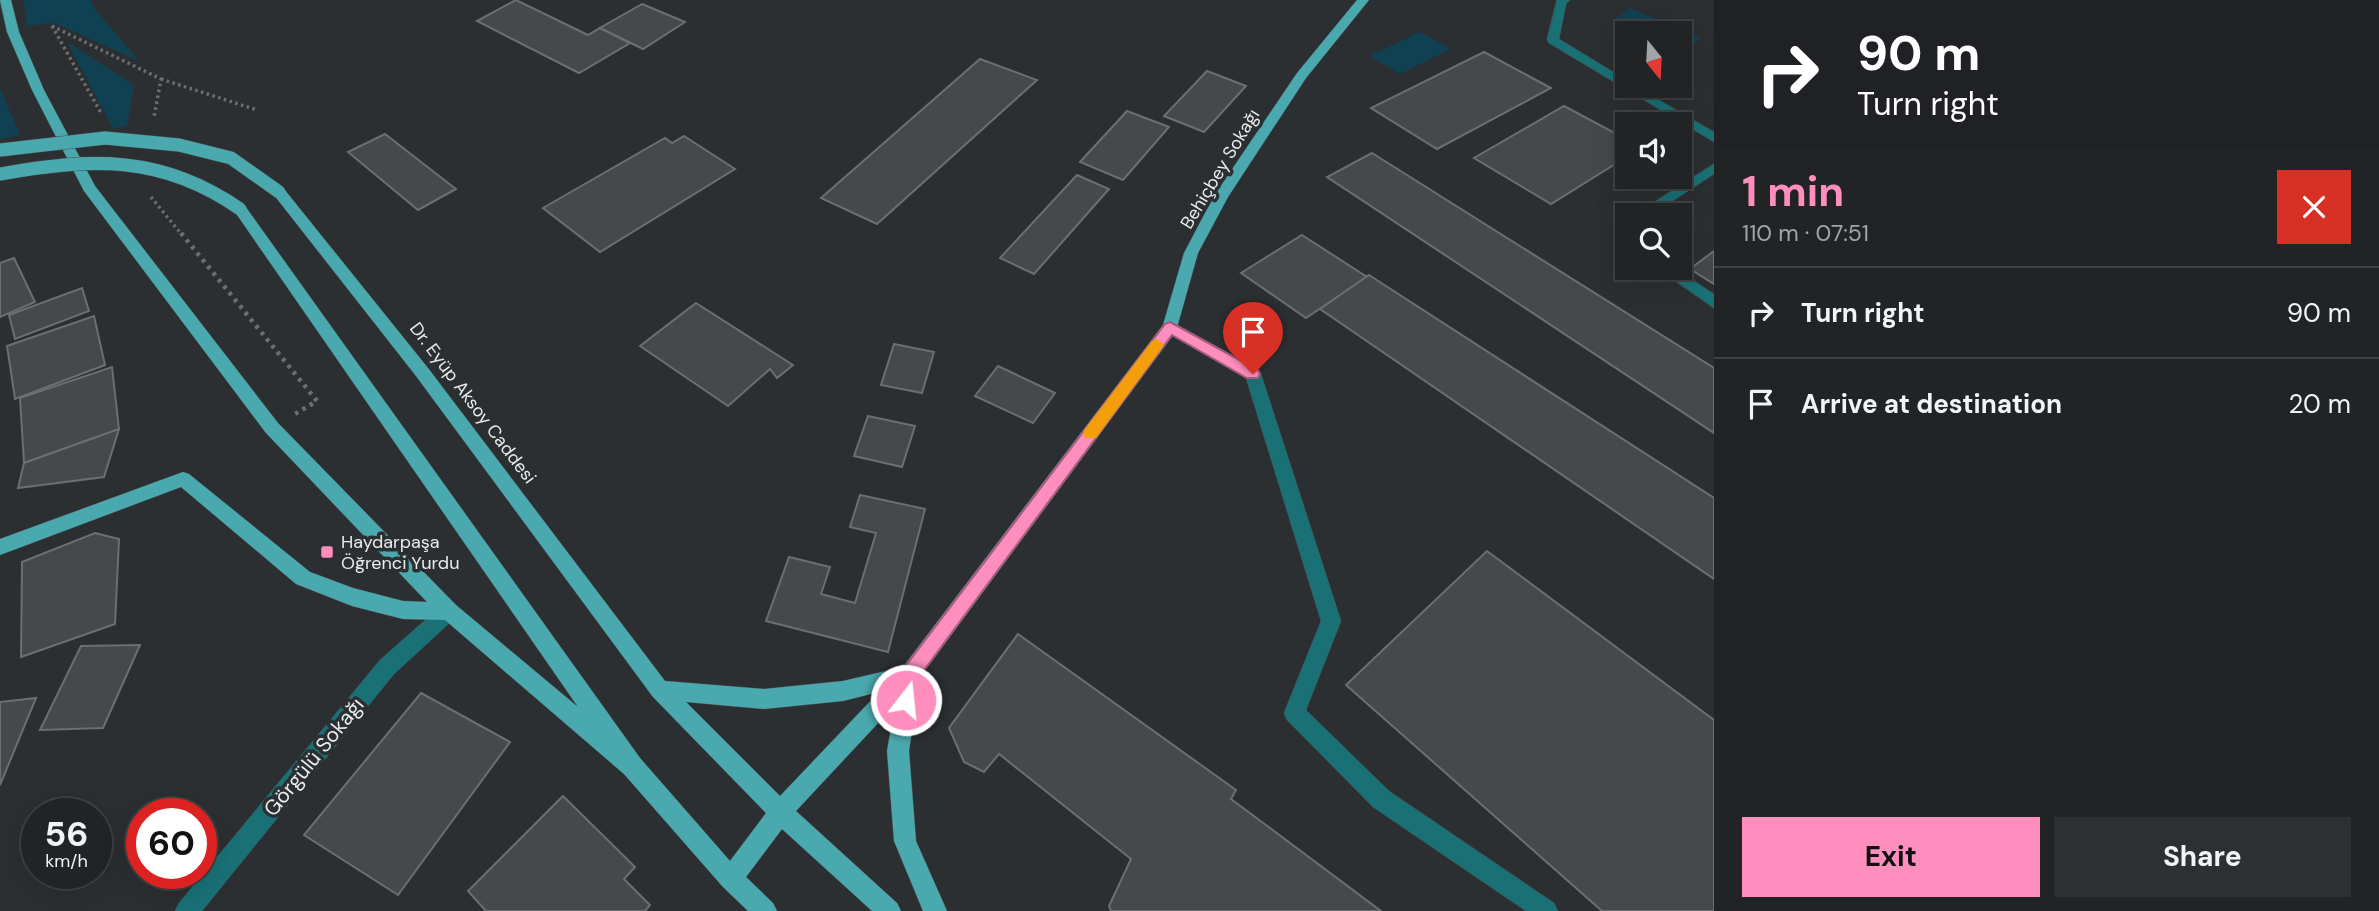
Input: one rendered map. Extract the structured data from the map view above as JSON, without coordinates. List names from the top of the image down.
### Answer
{
  "streets": {
    "main road": ["Behiçbey Sokağı", "Dr. Eyüp Aksoy Caddesi"],
    "street": ["Görgülü Sokağı"]
  },
  "crossings": [
    ["Behiçbey Sokağı", "Dr. Eyüp Aksoy Caddesi"]
  ],
  "places": {
    "transit": ["Haydarpaşa Öğrenci Yurdu"]
  },
  "north": "bottom",
  "page": {
    "turn": ["90 m", "Turn right"],
    "heading": ["1 min", "110 m · 07:51"],
    "list": [
      {
        "name": "Turn right",
        "value": "90 m"
      },
      {
        "name": "Arrive at destination",
        "value": "20 m"
      }
    ],
    "speed": "56 km/h",
    "limit": "60",
    "buttons": ["Exit", "Share"]
  }
}
